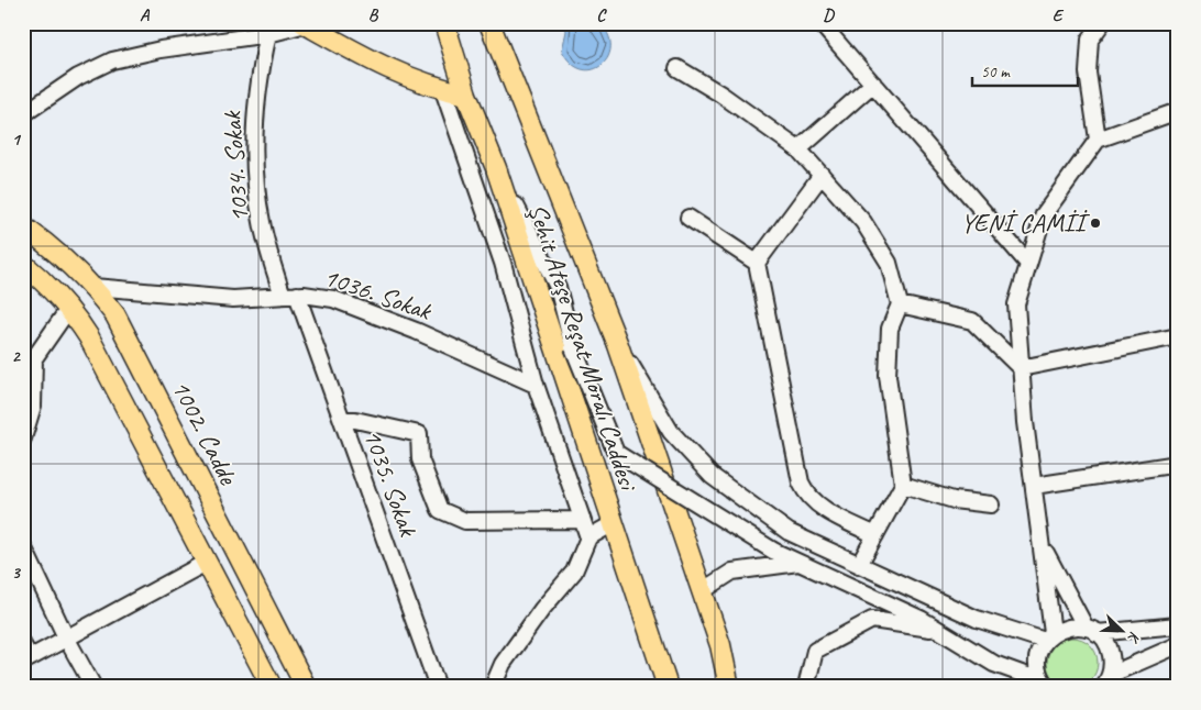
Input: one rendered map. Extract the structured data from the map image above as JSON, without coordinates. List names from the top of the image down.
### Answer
{
  "streets": {
    "main road": ["Şehit Ateşe Reşat Moralı Caddesi", "1002. Cadde"],
    "street": ["1034. Sokak", "1036. Sokak", "1035. Sokak"]
  },
  "crossings": [
    ["1034. Sokak", "1036. Sokak"],
    ["1034. Sokak", "1035. Sokak"],
    ["1036. Sokak", "1002. Cadde"],
    ["1036. Sokak", "1035. Sokak"]
  ],
  "places": ["YENİ CAMİİ"],
  "scale_bar": "50 m",
  "north": "bottom right",
  "grid": {
    "columns": [
      "A",
      "B",
      "C",
      "D",
      "E"
    ],
    "rows": ["1", "2", "3"]
  }
}
